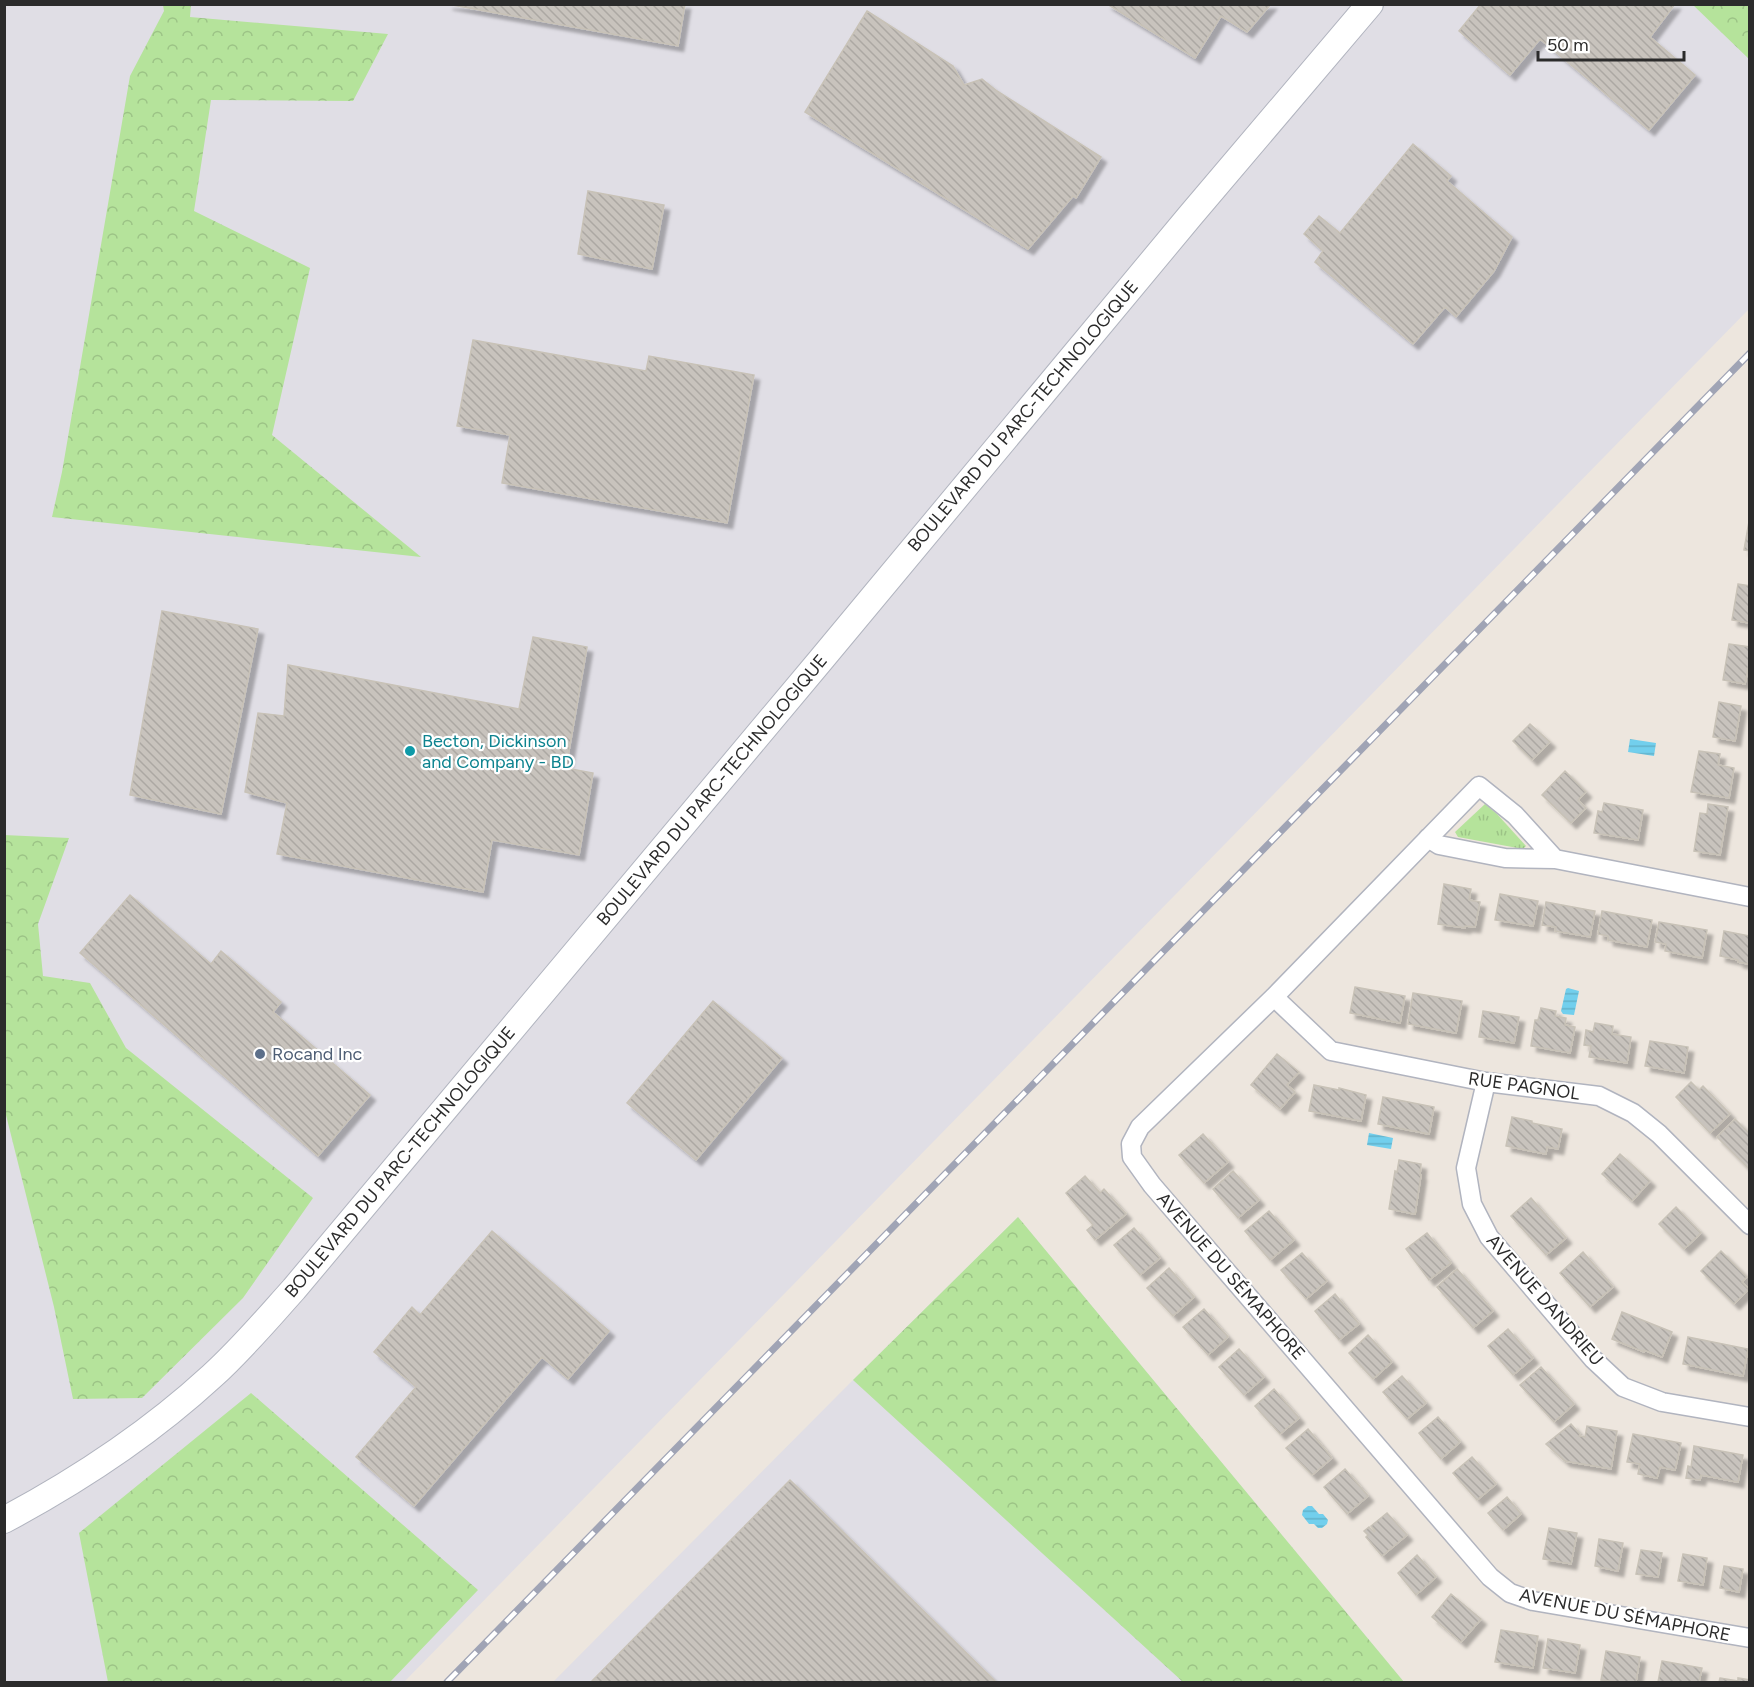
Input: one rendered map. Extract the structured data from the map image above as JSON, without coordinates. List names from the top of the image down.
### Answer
{
  "streets": {
    "street": [
      "BOULEVARD DU PARC-TECHNOLOGIQUE",
      "RUE PAGNOL",
      "AVENUE DU SÉMAPHORE",
      "AVENUE DANDRIEU"
    ]
  },
  "crossings": [
    ["RUE PAGNOL", "AVENUE DU SÉMAPHORE"],
    ["RUE PAGNOL", "AVENUE DANDRIEU"]
  ],
  "places": ["Becton, Dickinson and Company - BD", "Rocand Inc"],
  "scale_bar": "50 m"
}
